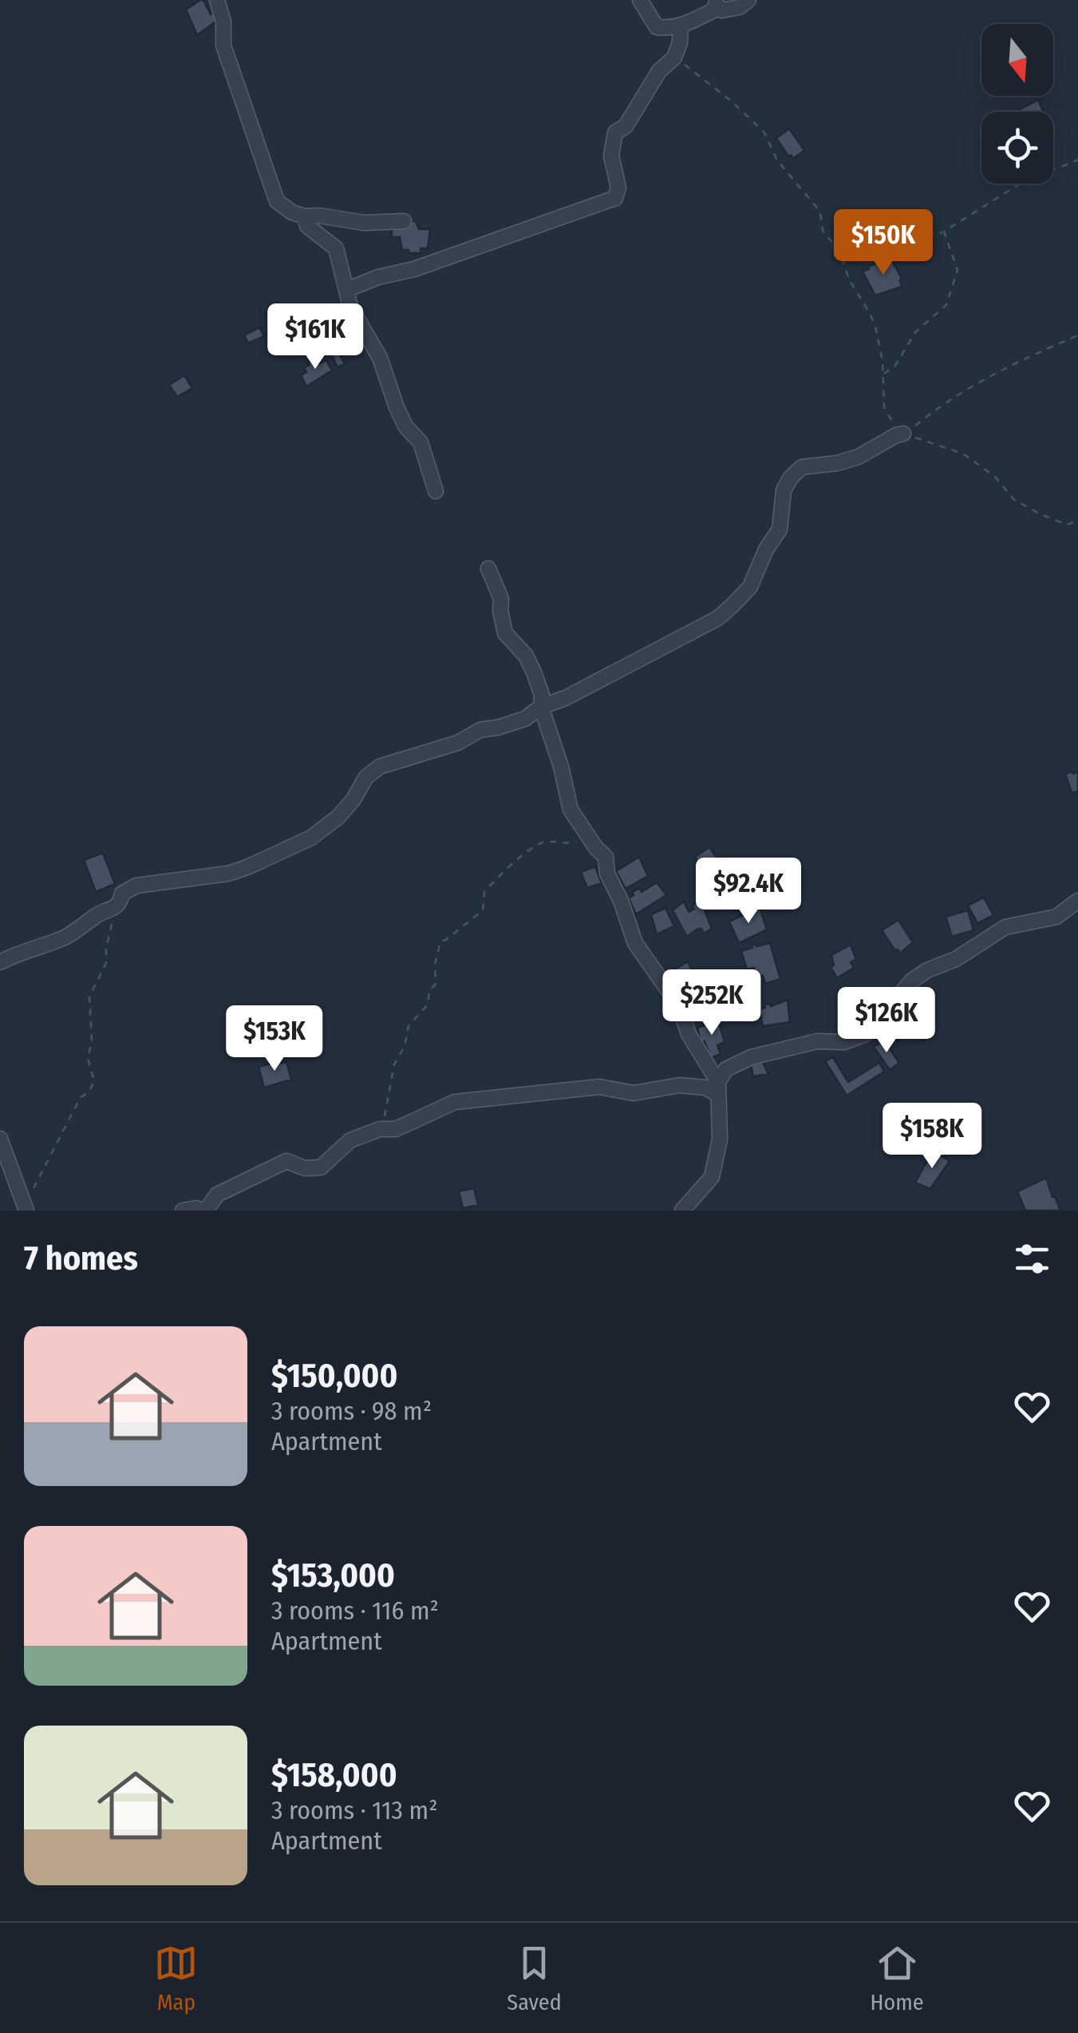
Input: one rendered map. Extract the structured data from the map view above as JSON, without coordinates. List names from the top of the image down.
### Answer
{
  "north": "bottom",
  "page": {
    "price": [
      "$150K",
      "$161K",
      "$92.4K",
      "$252K",
      "$126K",
      "$153K",
      "$158K"
    ],
    "heading": "7 homes",
    "list": [
      {
        "name": "$150,000",
        "note": "3 rooms · 98 m² · Apartment"
      },
      {
        "name": "$153,000",
        "note": "3 rooms · 116 m² · Apartment"
      },
      {
        "name": "$158,000",
        "note": "3 rooms · 113 m² · Apartment"
      }
    ],
    "tabs": ["Map", "Saved", "Home"]
  }
}
